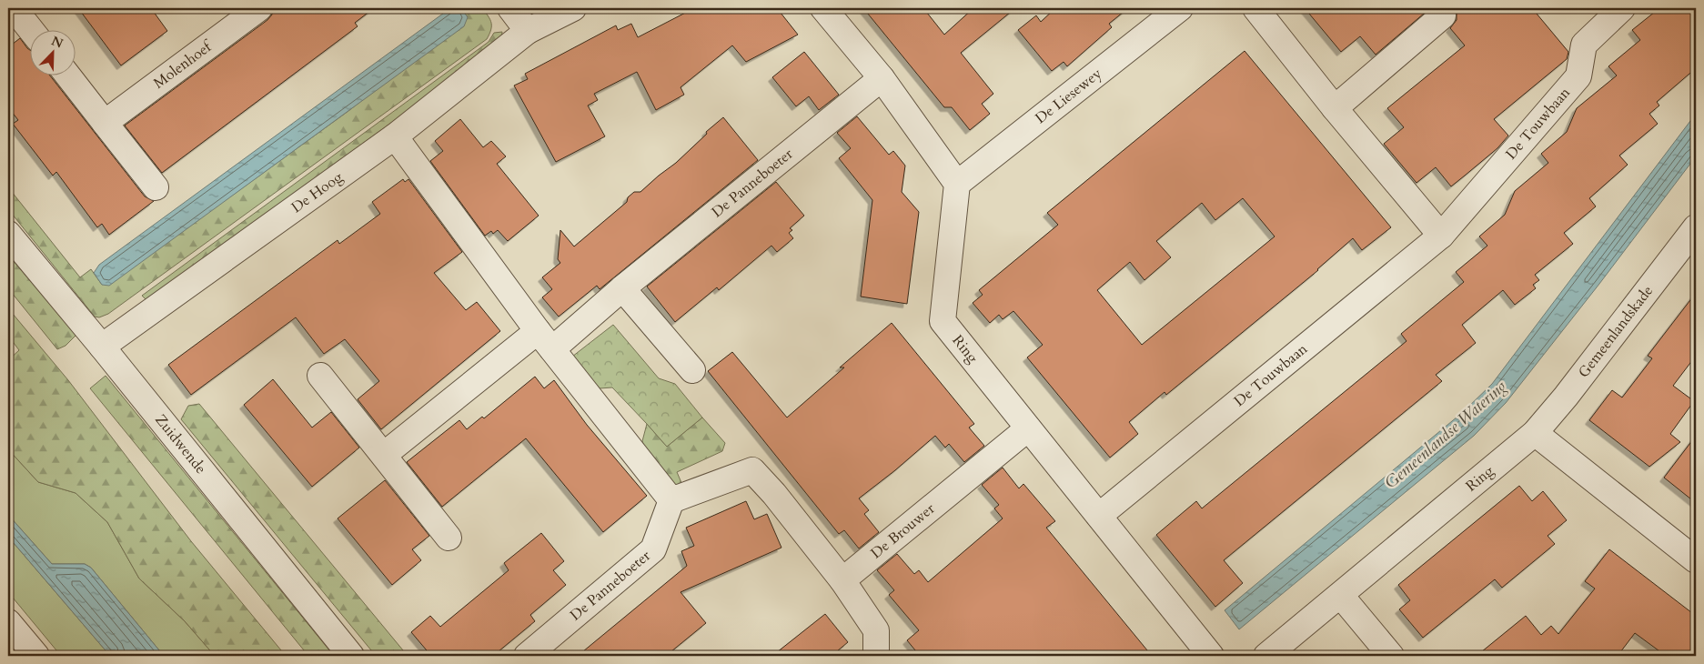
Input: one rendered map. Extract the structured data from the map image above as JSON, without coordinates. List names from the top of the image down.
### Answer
{
  "streets": {
    "street": [
      "Molenhoef",
      "De Liesewey",
      "De Touwbaan",
      "De Panneboeter",
      "De Hoog",
      "Gemeenlandskade",
      "Ring",
      "Zuidwende",
      "De Brouwer"
    ]
  },
  "crossings": [
    ["De Liesewey", "Ring"],
    ["De Touwbaan", "Ring"],
    ["De Hoog", "Zuidwende"],
    ["Gemeenlandskade", "Ring"],
    ["Ring", "De Brouwer"]
  ],
  "water": ["Gemeenlandse Watering"],
  "north": "top right"
}
